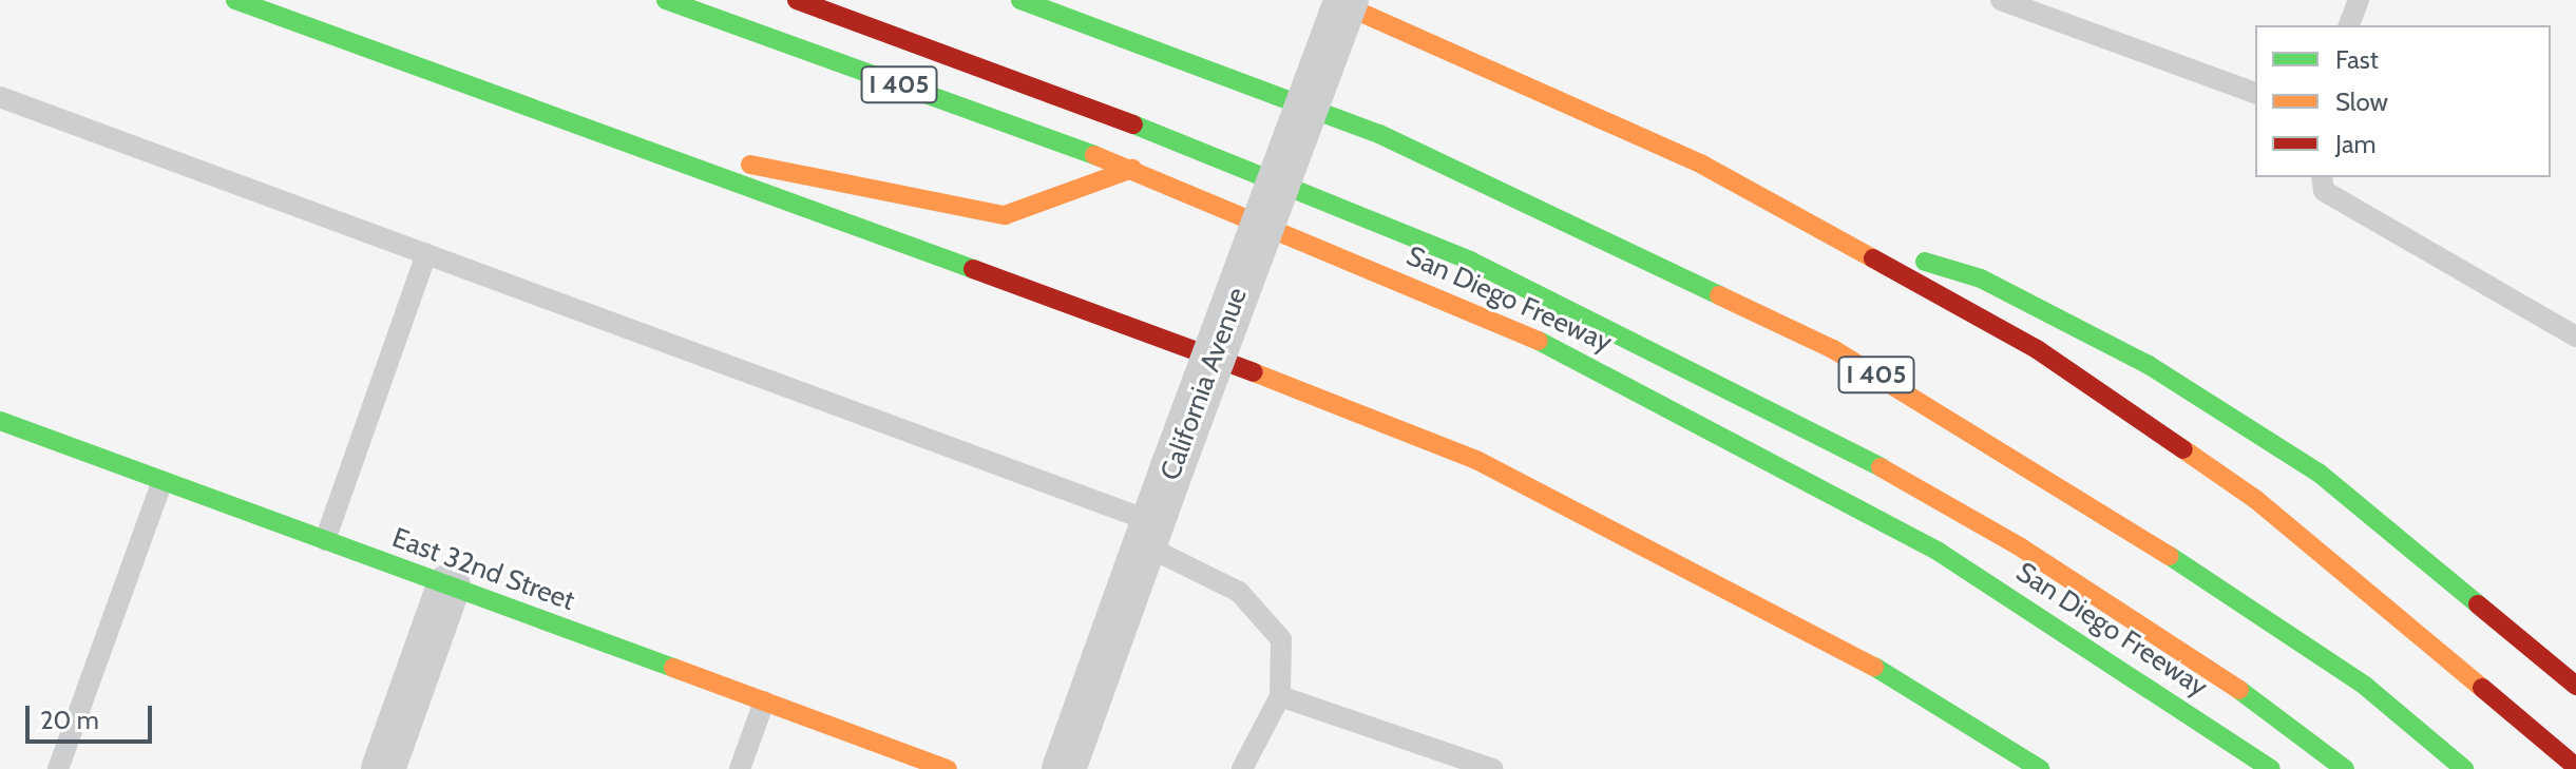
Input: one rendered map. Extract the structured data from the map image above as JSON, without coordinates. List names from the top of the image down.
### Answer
{
  "streets": {
    "main road": ["I 405", "San Diego Freeway", "East 32nd Street"],
    "street": ["California Avenue"]
  },
  "legend": ["Fast", "Slow", "Jam"],
  "scale_bar": "20 m"
}
